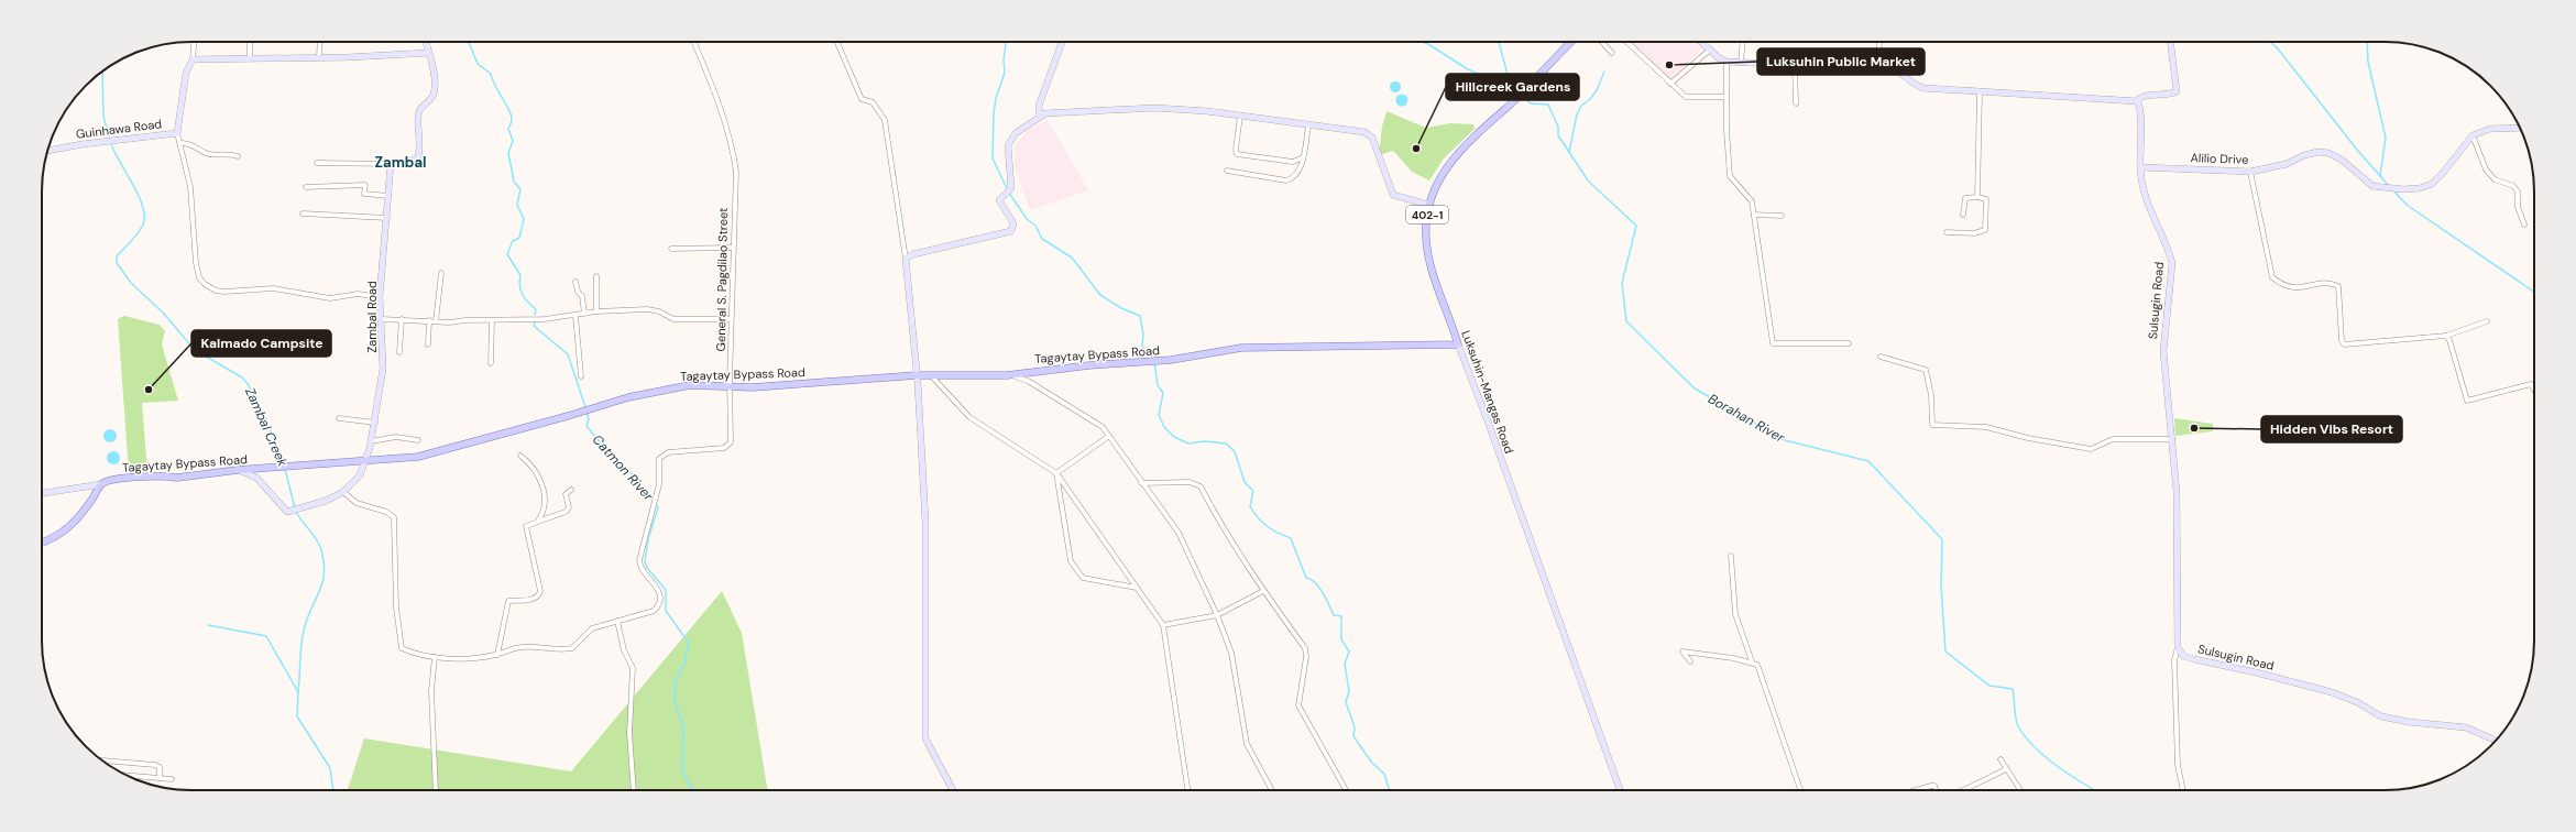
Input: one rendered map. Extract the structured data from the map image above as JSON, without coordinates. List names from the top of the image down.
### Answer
{
  "streets": {
    "main road": ["402-1", "Tagaytay Bypass Road", "Luksuhin-Mangas Road"],
    "street": [
      "Guinhawa Road",
      "Alilio Drive",
      "General S. Pagdilao Street",
      "Sulsugin Road",
      "Zambal Road"
    ]
  },
  "crossings": [
    ["Alilio Drive", "Sulsugin Road"],
    ["General S. Pagdilao Street", "Zambal Road"],
    ["General S. Pagdilao Street", "Tagaytay Bypass Road"],
    ["Zambal Road", "Tagaytay Bypass Road"],
    ["Tagaytay Bypass Road", "Luksuhin-Mangas Road"]
  ],
  "districts": ["Zambal"],
  "water": ["Borahan River", "Zambal Creek", "Catmon River"],
  "places": [
    "Luksuhin Public Market",
    "Hillcreek Gardens",
    "Kalmado Campsite",
    "Hidden Vibs Resort"
  ]
}
